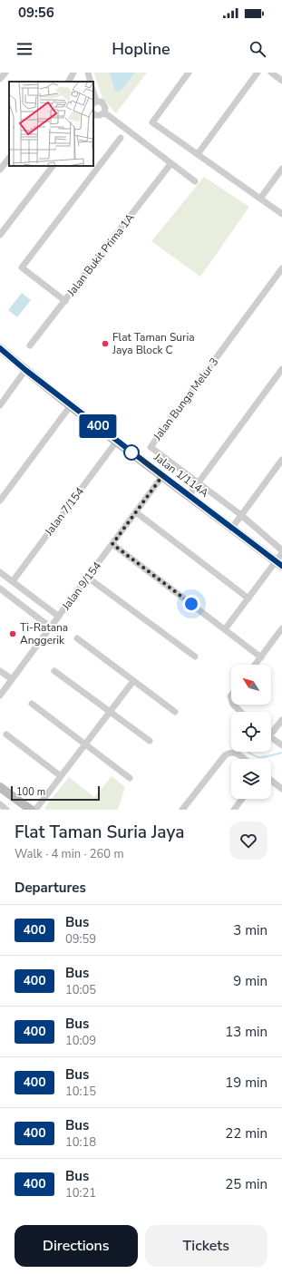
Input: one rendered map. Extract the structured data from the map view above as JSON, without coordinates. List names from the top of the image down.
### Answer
{
  "streets": {
    "street": [
      "Jalan Bukit Prima 1A",
      "Jalan Bunga Melur 3",
      "Jalan 1/114A",
      "Jalan 7/154",
      "Jalan 9/154"
    ]
  },
  "crossings": [
    ["Jalan 1/114A", "Jalan 7/154"],
    ["Jalan 1/114A", "Jalan 9/154"]
  ],
  "places": ["Flat Taman Suria Jaya Block C", "Ti-Ratana Anggerik"],
  "lines": ["bus line 400"],
  "scale_bar": "100 m",
  "north": "top left",
  "page": {
    "status": "09:56",
    "header": "Hopline",
    "on_map": "400",
    "scale": "100 m",
    "heading": [
      ["Flat Taman Suria Jaya", "Walk · 4 min · 260 m"],
      "Departures"
    ],
    "list": [
      {
        "mark": "400",
        "name": "Bus",
        "note": "09:59",
        "value": "3 min"
      },
      {
        "mark": "400",
        "name": "Bus",
        "note": "10:05",
        "value": "9 min"
      },
      {
        "mark": "400",
        "name": "Bus",
        "note": "10:09",
        "value": "13 min"
      },
      {
        "mark": "400",
        "name": "Bus",
        "note": "10:15",
        "value": "19 min"
      },
      {
        "mark": "400",
        "name": "Bus",
        "note": "10:18",
        "value": "22 min"
      },
      {
        "mark": "400",
        "name": "Bus",
        "note": "10:21",
        "value": "25 min"
      }
    ],
    "buttons": ["Directions", "Tickets"]
  }
}
